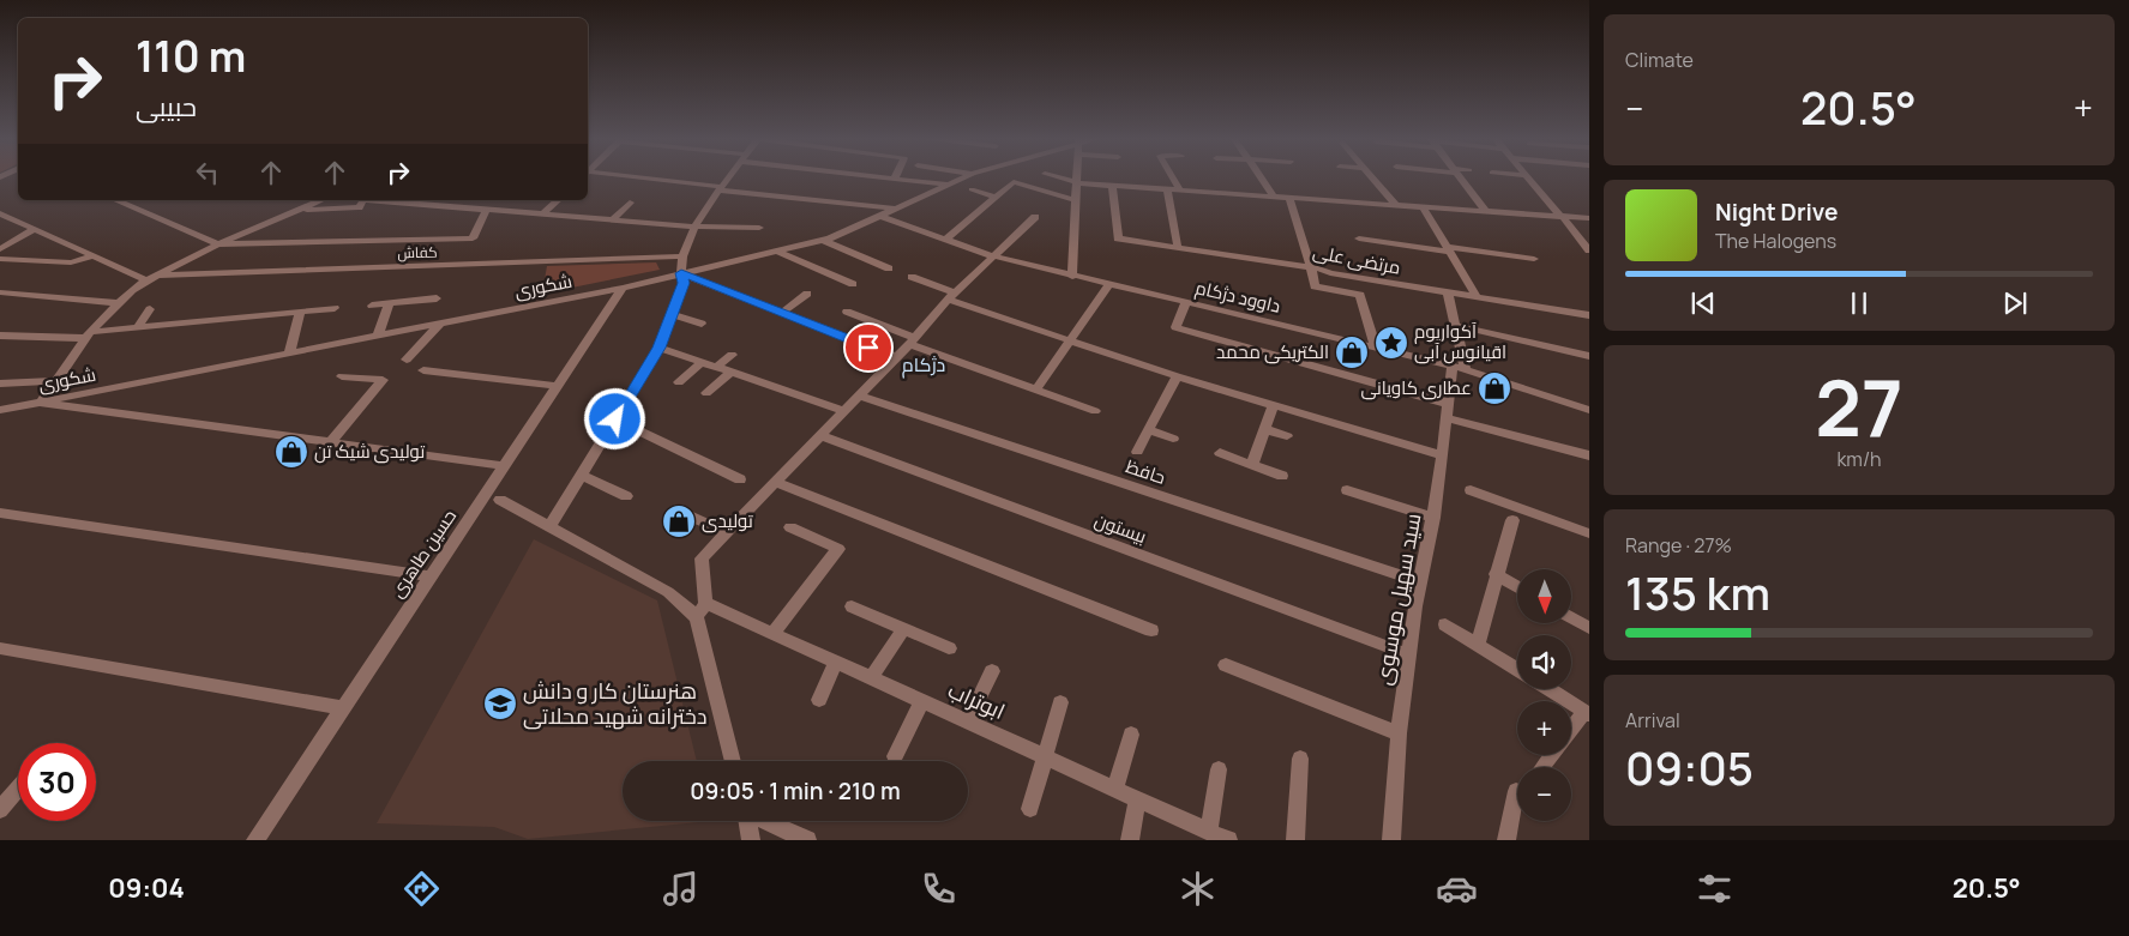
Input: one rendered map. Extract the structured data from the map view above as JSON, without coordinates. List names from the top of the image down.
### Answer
{
  "streets": {
    "street": [
      "کفاش",
      "مرتضی علی",
      "شکوری",
      "داوود دژکام",
      "حافظ",
      "بیستون",
      "حسین طاهری",
      "سید سهیل موسوی",
      "ابوتراب"
    ]
  },
  "crossings": [
    ["مرتضی علی", "سید سهیل موسوی"],
    ["شکوری", "داوود دژکام"],
    ["شکوری", "حسین طاهری"],
    ["داوود دژکام", "سید سهیل موسوی"],
    ["حافظ", "سید سهیل موسوی"],
    ["بیستون", "سید سهیل موسوی"]
  ],
  "districts": ["دژکام"],
  "places": {
    "place": ["آکواریوم اقیانوس آبی"],
    "shop": [
      "الکتریکی محمد",
      "عطاری کاویانی",
      "تولیدی شیک تن",
      "تولیدی"
    ],
    "school or university": ["هنرستان کار و دانش دخترانه شهید محلاتی"]
  },
  "north": "bottom",
  "page": {
    "tile": [
      "Climate",
      ["27", "km/h"],
      ["Range · 27%", "135 km"],
      ["Arrival", "09:05"]
    ],
    "turn": ["110 m", "حبیبی"],
    "heat": ["−", "20.5°", "+"],
    "song": ["Night Drive", "The Halogens"],
    "map_buttons": ["+", "−"],
    "limit": "30",
    "trip": "09:05 · 1 min · 210 m",
    "tabs": ["09:04", "20.5°"]
  }
}
